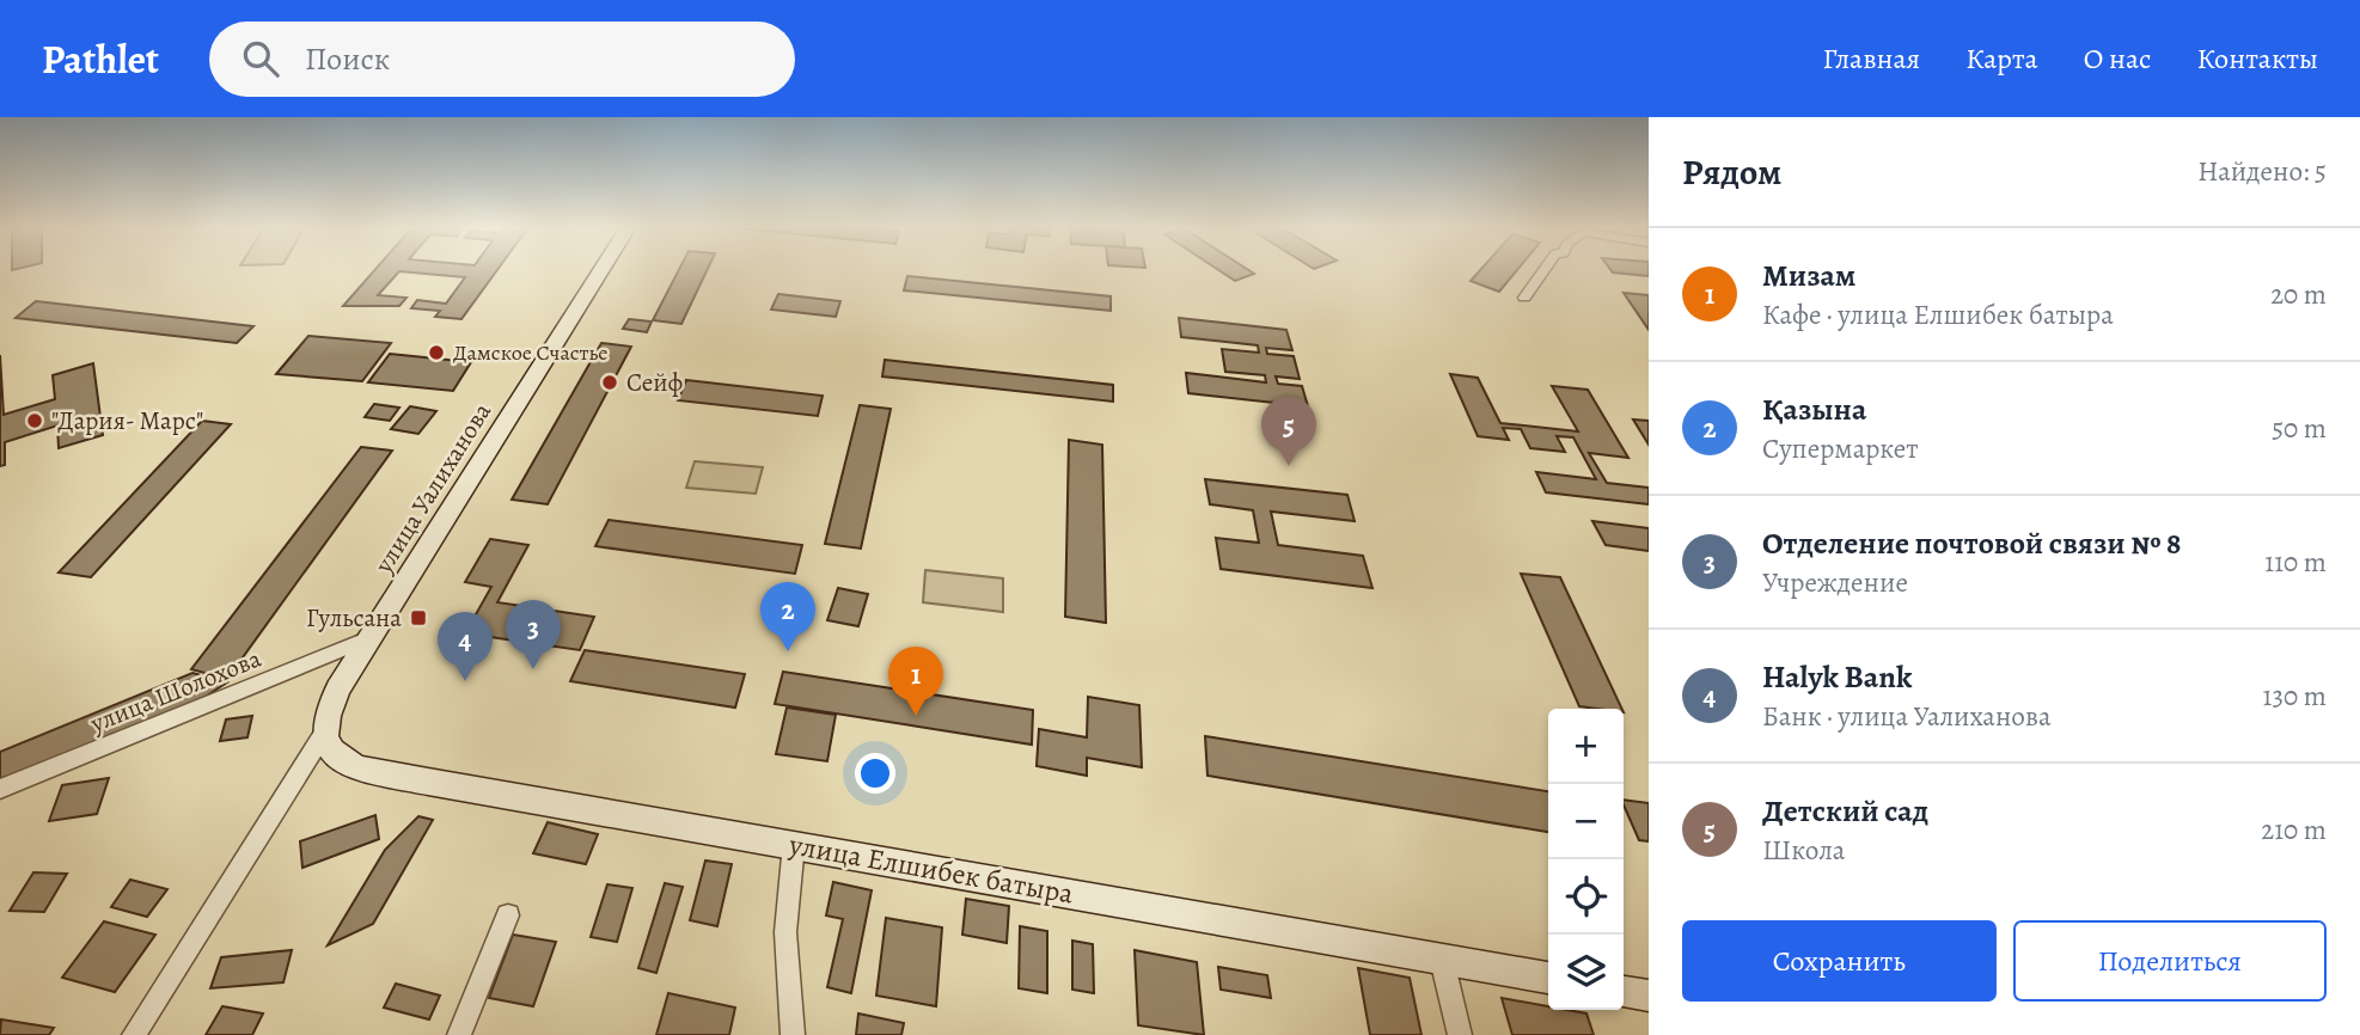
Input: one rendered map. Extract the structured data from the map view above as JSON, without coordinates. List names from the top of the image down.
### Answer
{
  "streets": {
    "main road": ["улица Уалиханова", "улица Елшибек батыра"],
    "street": ["улица Шолохова"]
  },
  "crossings": [
    ["улица Уалиханова", "улица Шолохова"],
    ["улица Уалиханова", "улица Елшибек батыра"]
  ],
  "places": {
    "other": ["Дамское Счастье", "Сейф", "\"Дария- Марс\""],
    "transit": ["Гульсана"]
  },
  "page": {
    "header": "Pathlet",
    "search": "Поиск",
    "nav": [
      "Главная",
      "Карта",
      "О нас",
      "Контакты"
    ],
    "heading": ["Рядом", "Найдено: 5"],
    "list": [
      {
        "mark": "1",
        "name": "Мизам",
        "note": "Кафе · улица Елшибек батыра",
        "value": "20 m"
      },
      {
        "mark": "2",
        "name": "Қазына",
        "note": "Супермаркет",
        "value": "50 m"
      },
      {
        "mark": "3",
        "name": "Отделение почтовой связи № 8",
        "note": "Учреждение",
        "value": "110 m"
      },
      {
        "mark": "4",
        "name": "Halyk Bank",
        "note": "Банк · улица Уалиханова",
        "value": "130 m"
      },
      {
        "mark": "5",
        "name": "Детский сад",
        "note": "Школа",
        "value": "210 m"
      }
    ],
    "pins": [
      "5",
      "2",
      "3",
      "4",
      "1"
    ],
    "map_buttons": ["+", "−"],
    "buttons": ["Сохранить", "Поделиться"]
  }
}
